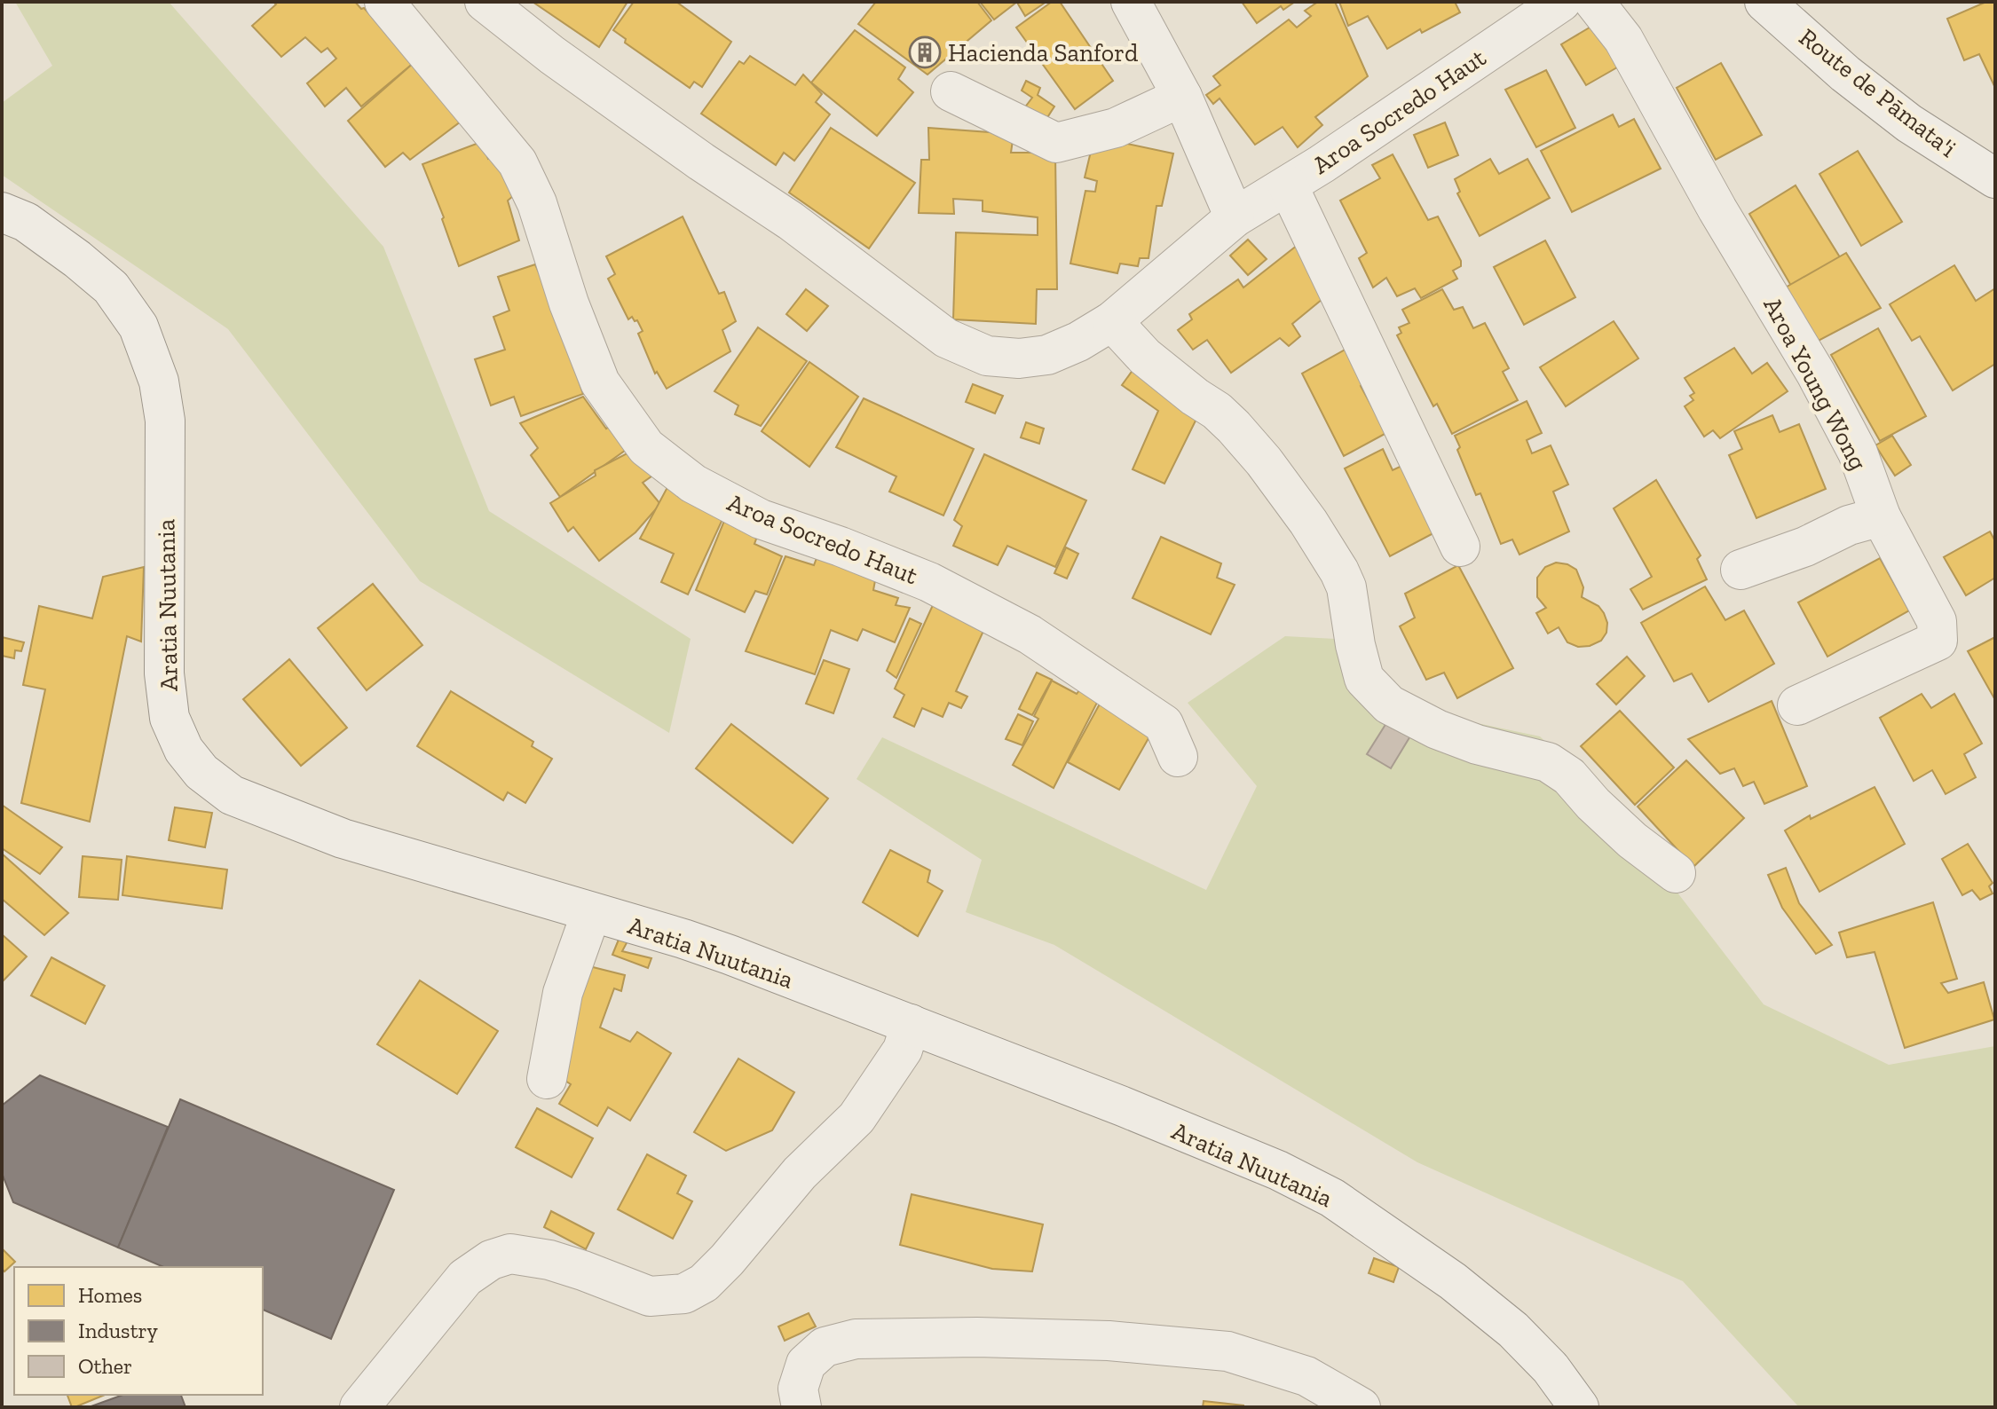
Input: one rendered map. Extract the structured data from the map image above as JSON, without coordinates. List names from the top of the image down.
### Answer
{
  "streets": {
    "street": [
      "Route de Pāmata'i",
      "Aroa Socredo Haut",
      "Aroa Young Wong",
      "Aratia Nuutania"
    ]
  },
  "places": {
    "building": ["Hacienda Sanford"]
  },
  "legend": ["Homes", "Industry", "Other"]
}
